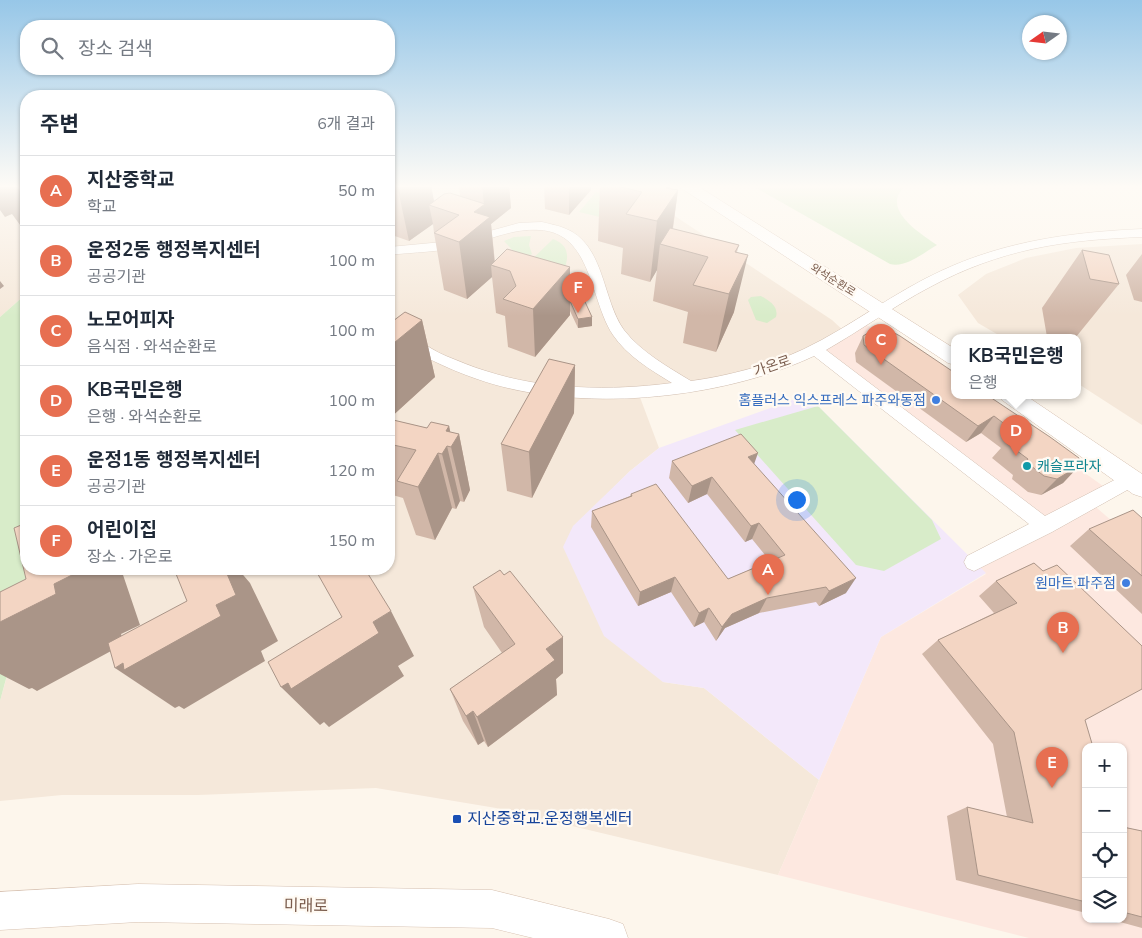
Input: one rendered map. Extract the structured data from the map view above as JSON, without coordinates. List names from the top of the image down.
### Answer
{
  "streets": {
    "street": ["와석순환로", "가온로", "미래로"]
  },
  "crossings": [
    ["와석순환로", "가온로"]
  ],
  "places": {
    "other": ["홈플러스 익스프레스 파주와동점", "캐슬프라자", "원마트 파주점"],
    "transit": ["지산중학교.운정행복센터"]
  },
  "north": "left",
  "page": {
    "search": "장소 검색",
    "heading": ["주변", "6개 결과"],
    "list": [
      {
        "mark": "A",
        "name": "지산중학교",
        "note": "학교",
        "value": "50 m"
      },
      {
        "mark": "B",
        "name": "운정2동 행정복지센터",
        "note": "공공기관",
        "value": "100 m"
      },
      {
        "mark": "C",
        "name": "노모어피자",
        "note": "음식점 · 와석순환로",
        "value": "100 m"
      },
      {
        "mark": "D",
        "name": "KB국민은행",
        "note": "은행 · 와석순환로",
        "value": "100 m"
      },
      {
        "mark": "E",
        "name": "운정1동 행정복지센터",
        "note": "공공기관",
        "value": "120 m"
      },
      {
        "mark": "F",
        "name": "어린이집",
        "note": "장소 · 가온로",
        "value": "150 m"
      }
    ],
    "pins": [
      "F",
      "C",
      "D",
      "A",
      "B",
      "E"
    ],
    "popup": ["KB국민은행", "은행"],
    "map_buttons": ["+", "−"]
  }
}
